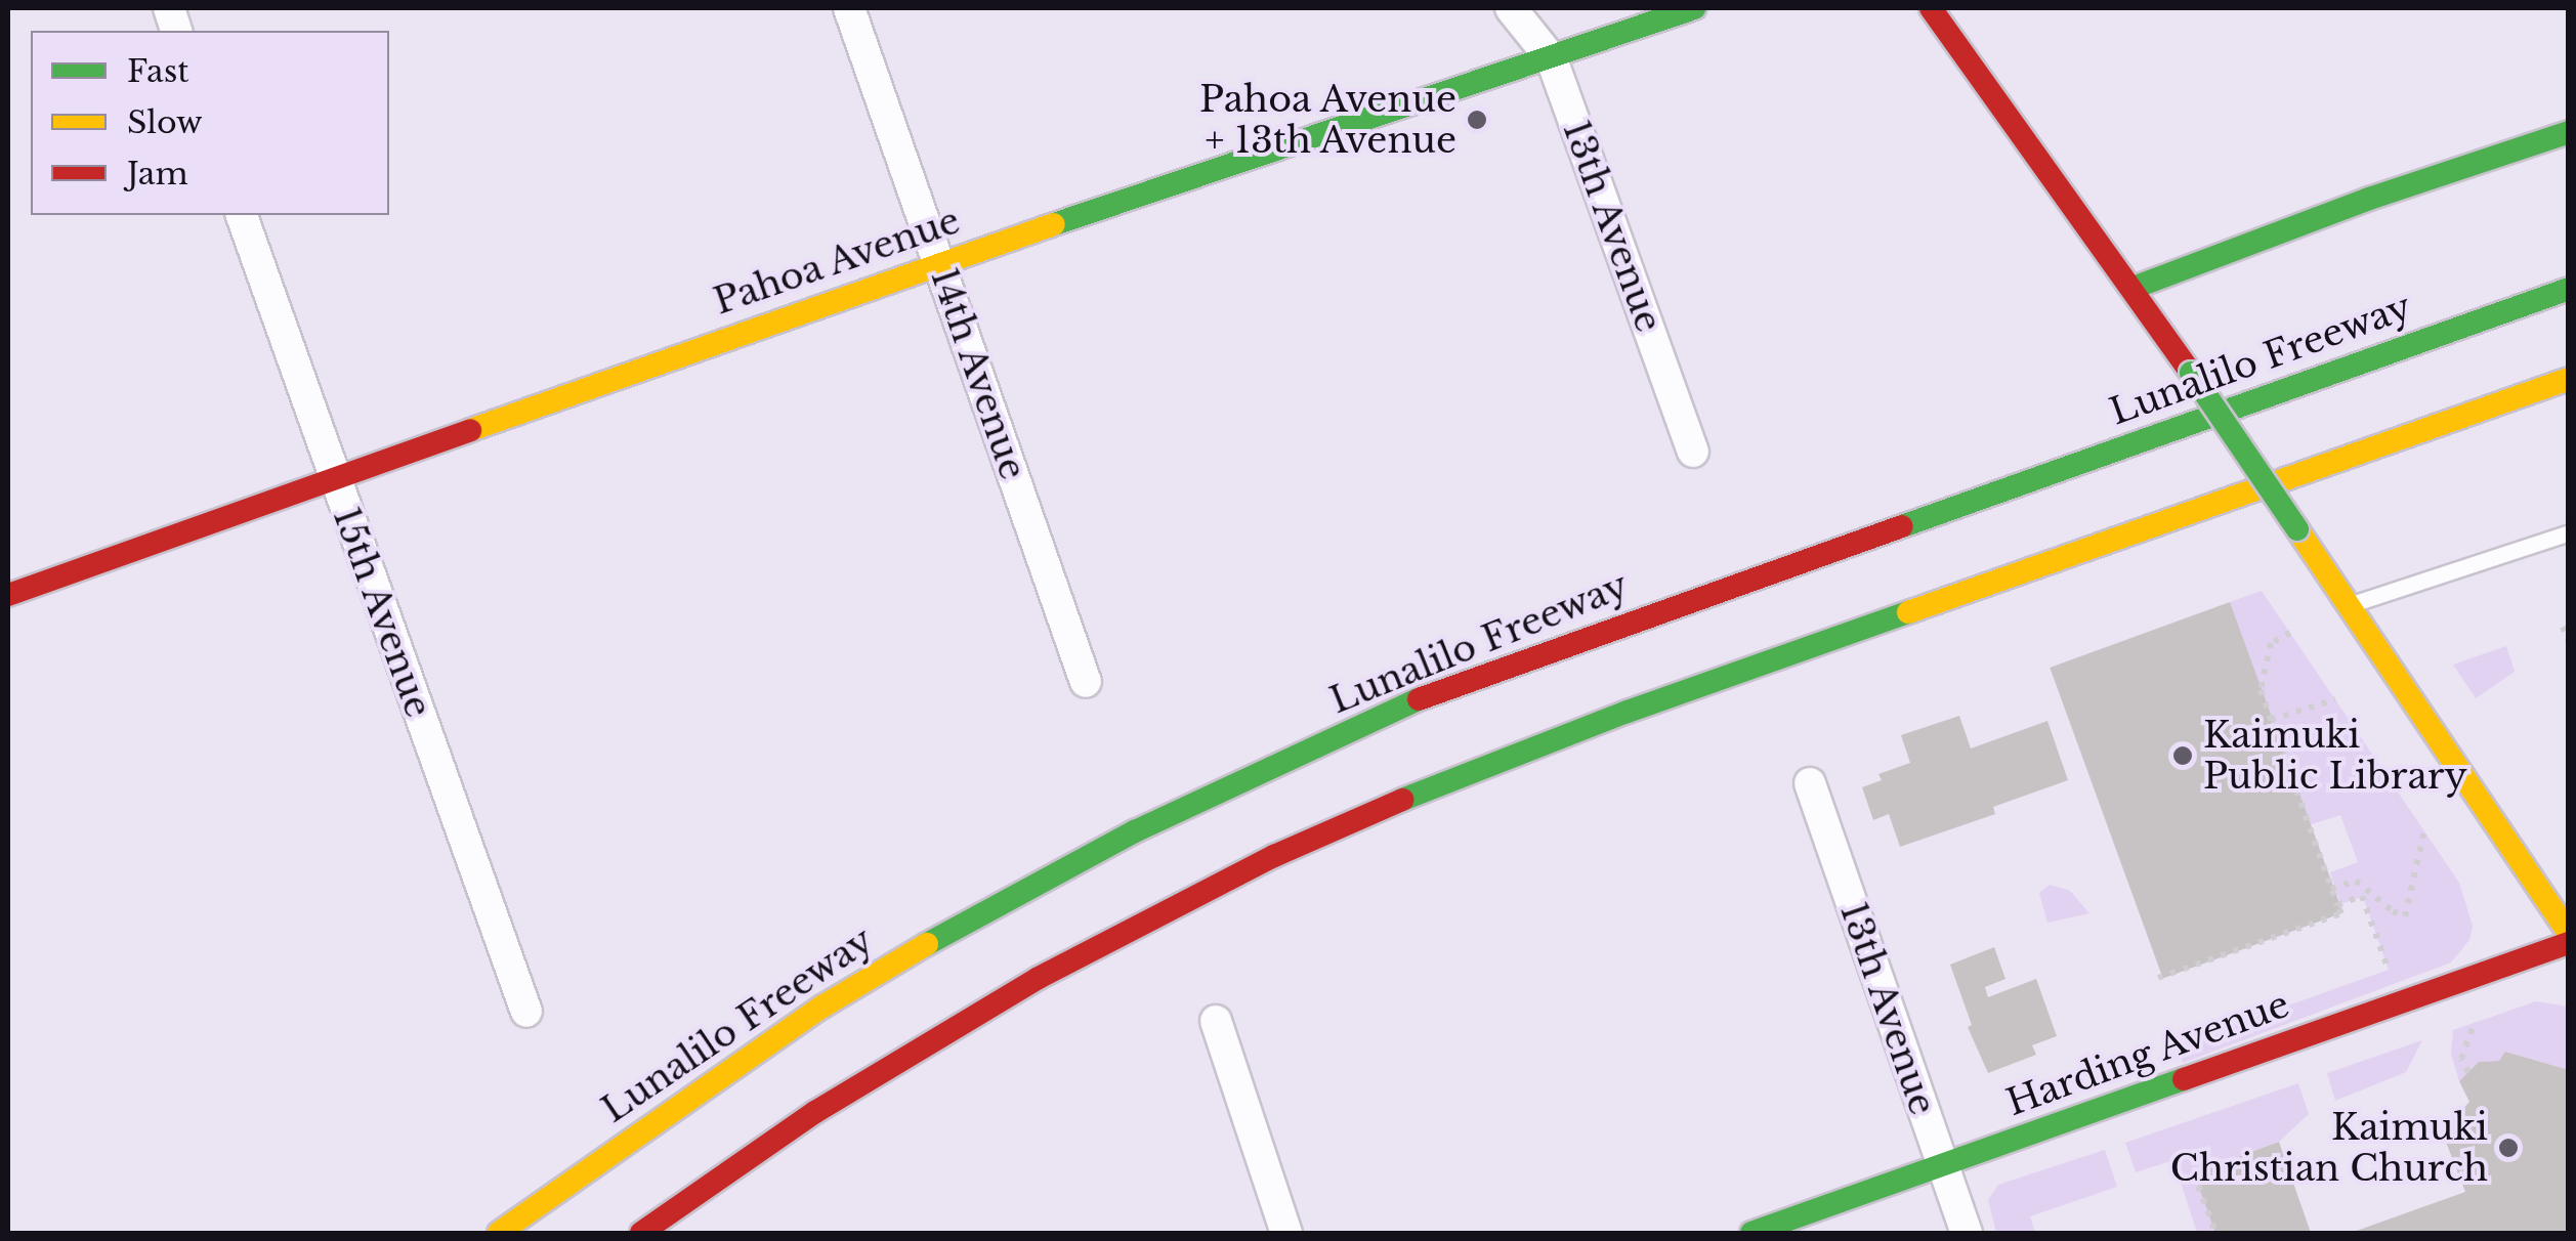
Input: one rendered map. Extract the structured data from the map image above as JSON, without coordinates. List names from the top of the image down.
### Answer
{
  "streets": {
    "main road": ["Pahoa Avenue", "Lunalilo Freeway", "Harding Avenue"],
    "street": ["13th Avenue", "14th Avenue", "15th Avenue"]
  },
  "crossings": [
    ["13th Avenue", "Pahoa Avenue"],
    ["13th Avenue", "Harding Avenue"],
    ["Pahoa Avenue", "14th Avenue"],
    ["Pahoa Avenue", "15th Avenue"]
  ],
  "places": ["Pahoa Avenue + 13th Avenue", "Kaimuki Public Library", "Kaimuki Christian Church"],
  "legend": ["Fast", "Slow", "Jam"]
}
